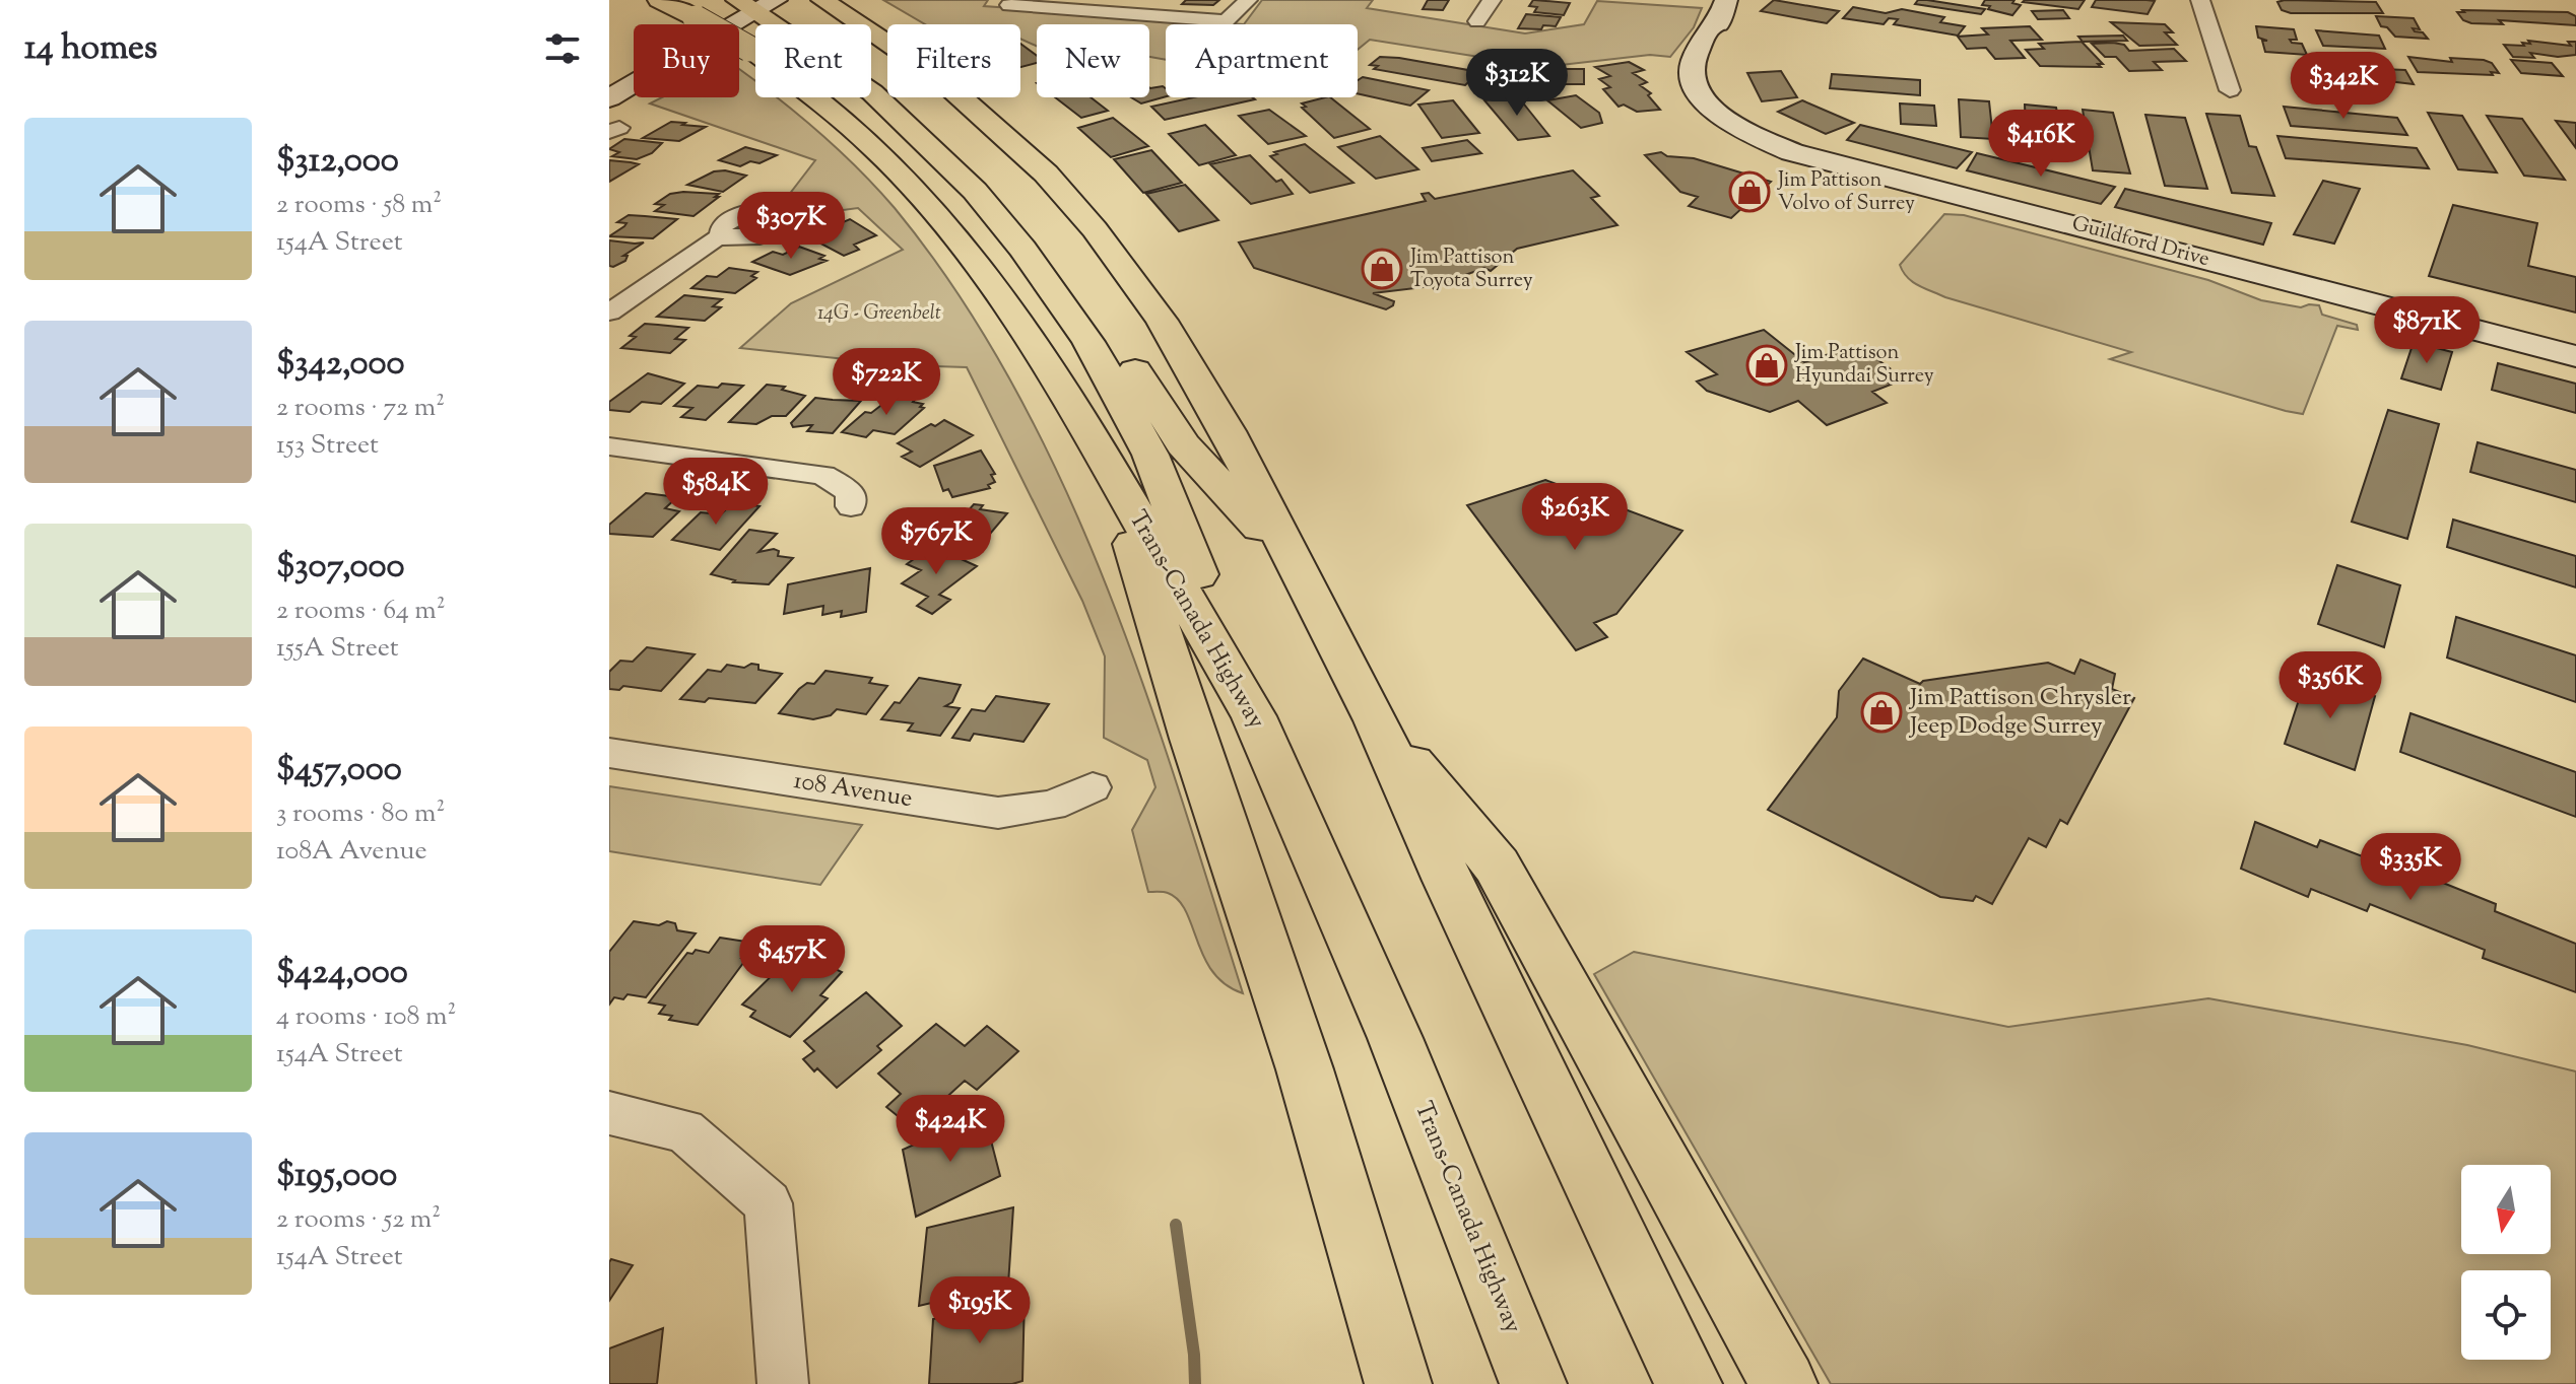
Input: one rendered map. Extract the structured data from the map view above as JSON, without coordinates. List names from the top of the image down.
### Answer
{
  "streets": {
    "highway": ["Trans-Canada Highway"],
    "main road": ["Guildford Drive"],
    "street": ["108 Avenue"]
  },
  "parks": ["14G - Greenbelt"],
  "places": {
    "shop": [
      "Jim Pattison Volvo of Surrey",
      "Jim Pattison Toyota Surrey",
      "Jim Pattison Hyundai Surrey",
      "Jim Pattison Chrysler Jeep Dodge Surrey"
    ]
  },
  "north": "bottom",
  "page": {
    "heading": "14 homes",
    "chip": [
      "Buy",
      "Rent",
      "Filters",
      "New",
      "Apartment"
    ],
    "price": [
      "$312K",
      "$342K",
      "$416K",
      "$307K",
      "$871K",
      "$722K",
      "$584K",
      "$263K",
      "$767K",
      "$356K",
      "$335K",
      "$457K",
      "$424K",
      "$195K"
    ],
    "list": [
      {
        "name": "$312,000",
        "note": "2 rooms · 58 m² · 154A Street"
      },
      {
        "name": "$342,000",
        "note": "2 rooms · 72 m² · 153 Street"
      },
      {
        "name": "$307,000",
        "note": "2 rooms · 64 m² · 155A Street"
      },
      {
        "name": "$457,000",
        "note": "3 rooms · 80 m² · 108A Avenue"
      },
      {
        "name": "$424,000",
        "note": "4 rooms · 108 m² · 154A Street"
      },
      {
        "name": "$195,000",
        "note": "2 rooms · 52 m² · 154A Street"
      }
    ]
  }
}
